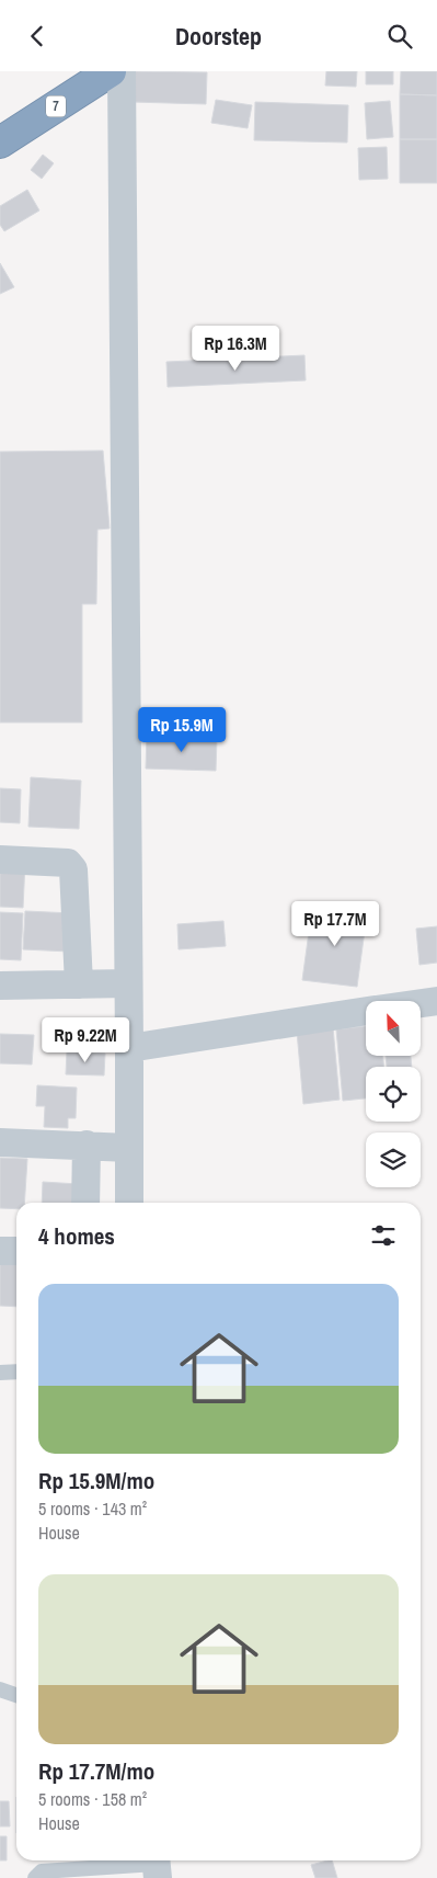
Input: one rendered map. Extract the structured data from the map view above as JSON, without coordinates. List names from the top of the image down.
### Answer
{
  "streets": {
    "highway": ["7"]
  },
  "north": "top left",
  "page": {
    "header": "Doorstep",
    "price": [
      "Rp 16.3M",
      "Rp 15.9M",
      "Rp 17.7M",
      "Rp 9.22M"
    ],
    "heading": "4 homes",
    "list": [
      {
        "name": "Rp 15.9M/mo",
        "note": "5 rooms · 143 m² · House"
      },
      {
        "name": "Rp 17.7M/mo",
        "note": "5 rooms · 158 m² · House"
      }
    ]
  }
}
